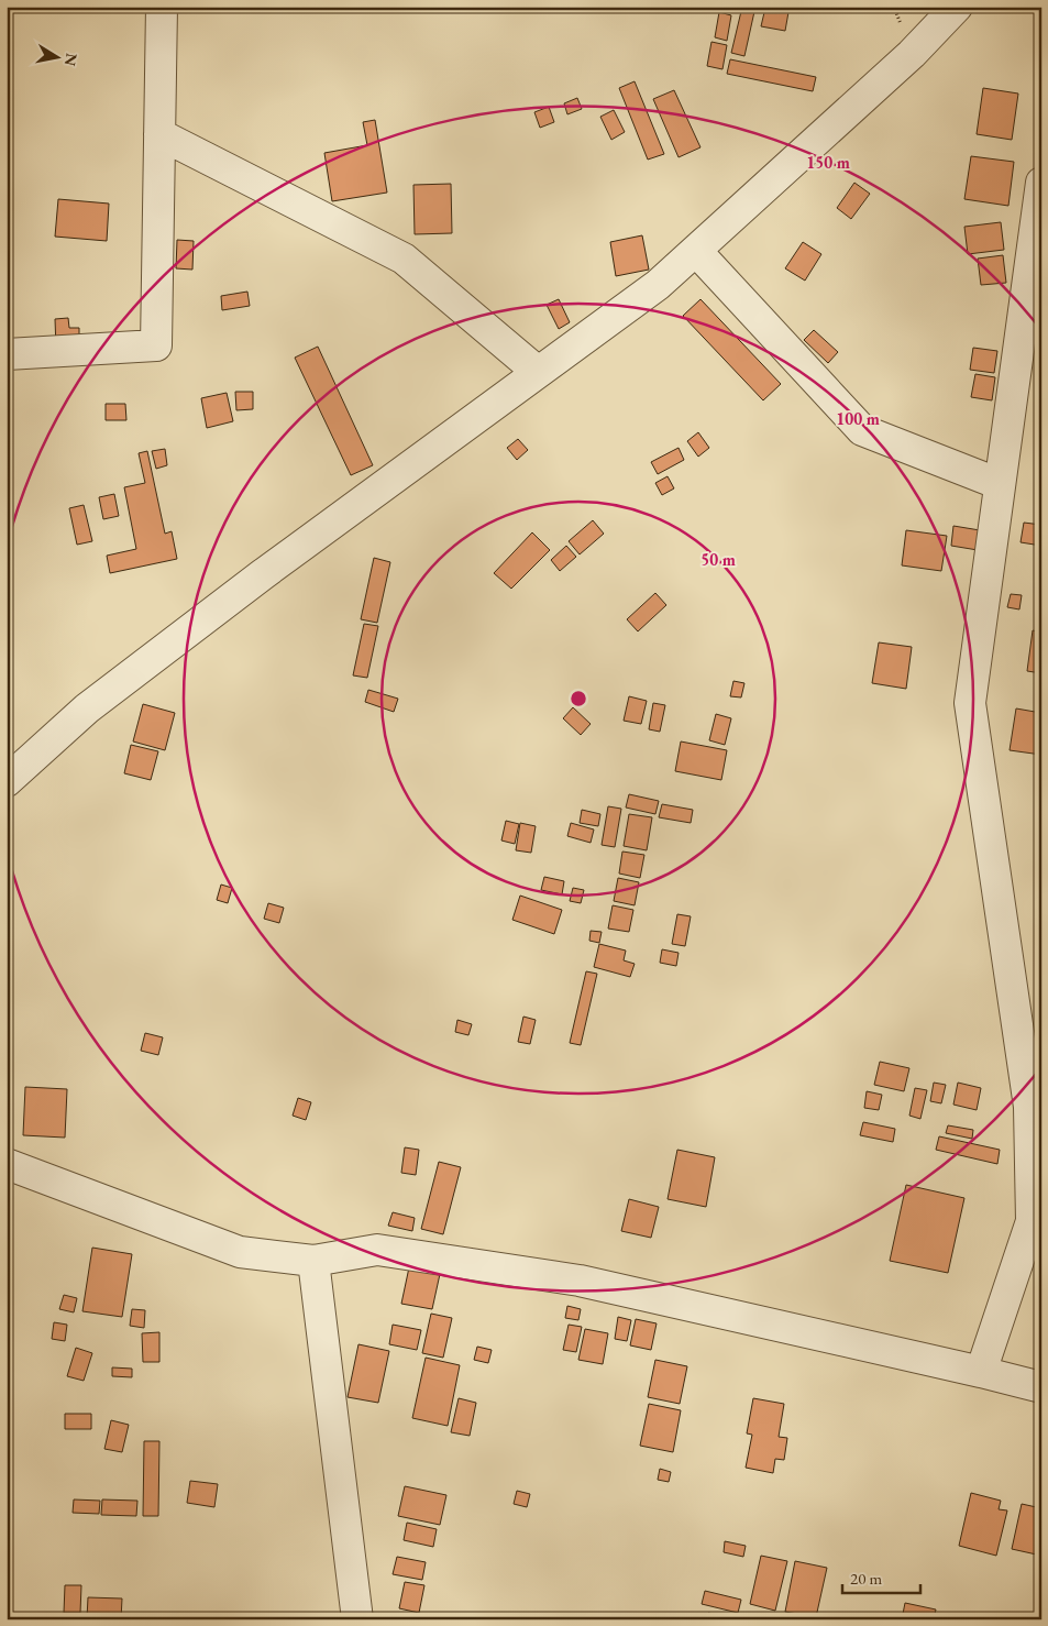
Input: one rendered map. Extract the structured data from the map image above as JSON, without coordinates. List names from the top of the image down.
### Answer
{
  "scale_bar": "20 m",
  "north": "right",
  "rings": ["150 m", "100 m", "50 m"]
}
